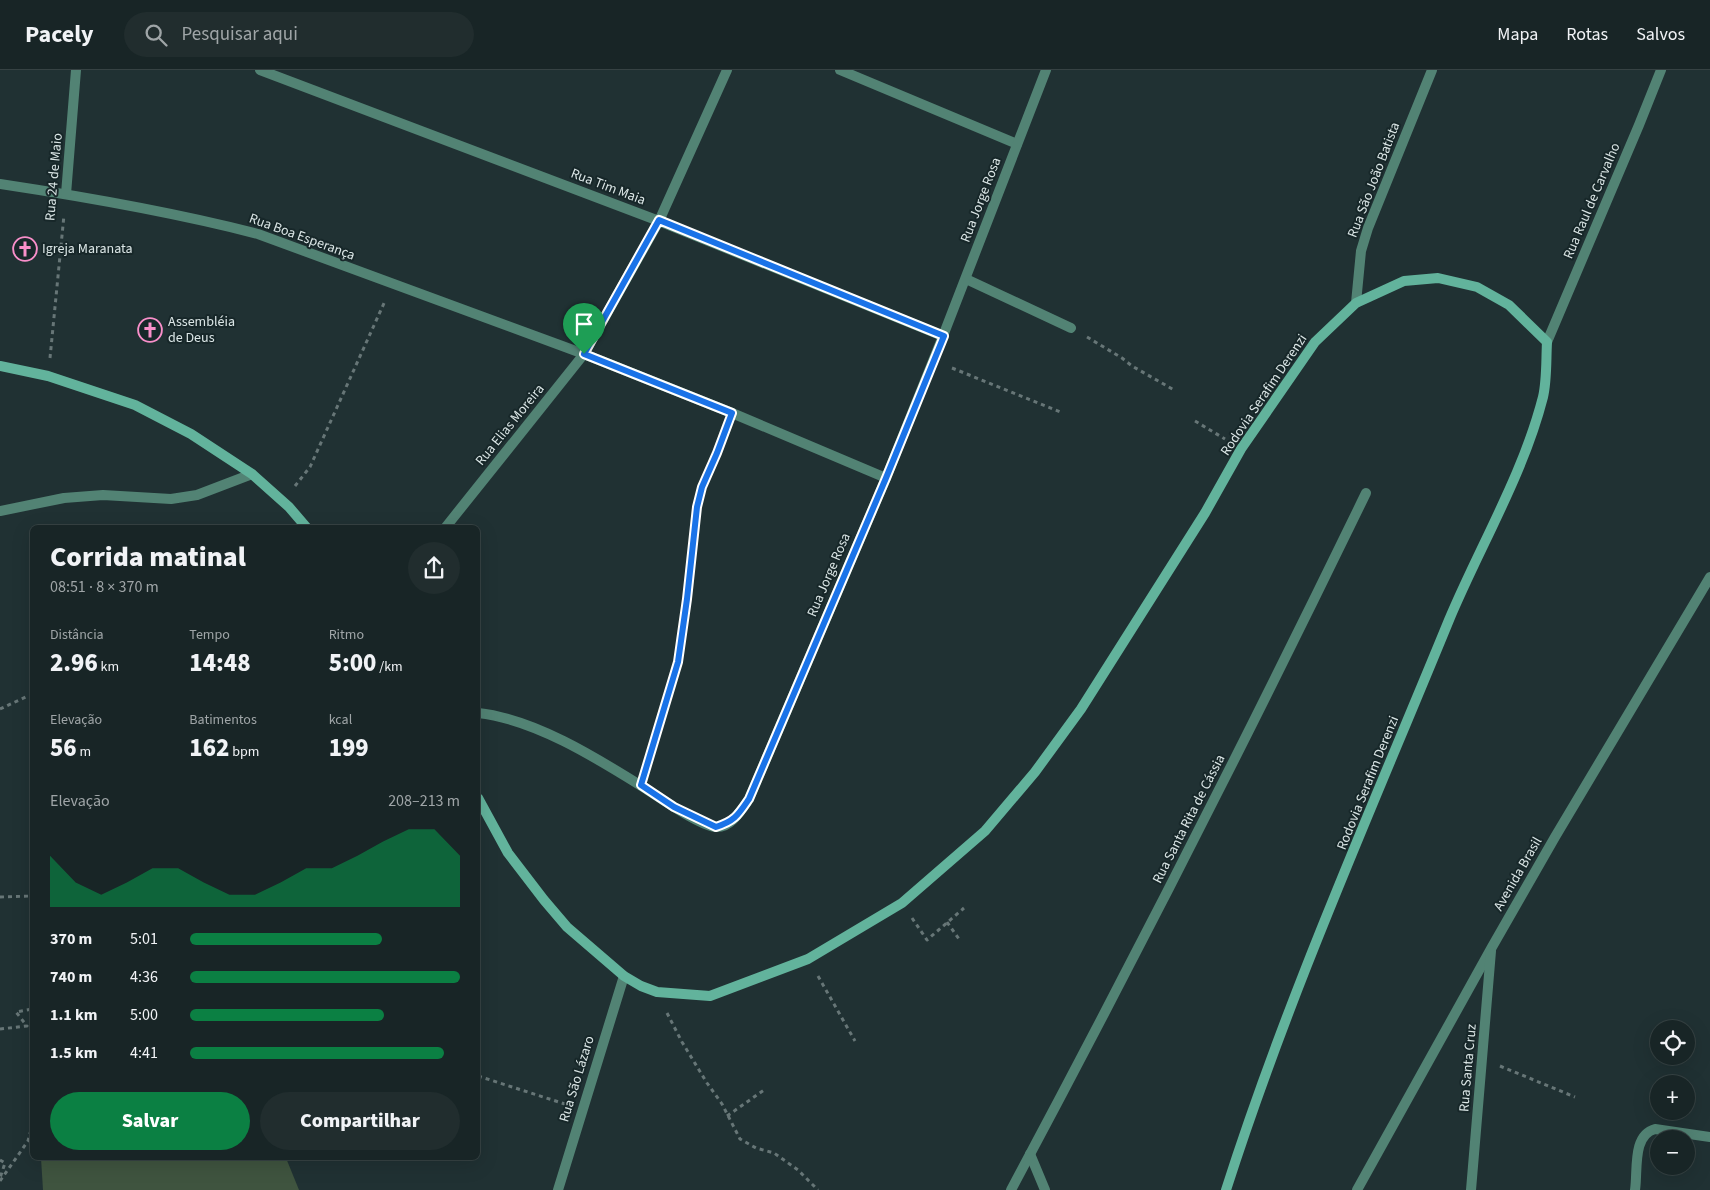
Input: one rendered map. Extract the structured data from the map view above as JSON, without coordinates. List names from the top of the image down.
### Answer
{
  "streets": {
    "main road": ["Rodovia Serafim Derenzi"],
    "street": [
      "Rua 24 de Maio",
      "Rua São João Batista",
      "Rua Tim Maia",
      "Rua Jorge Rosa",
      "Rua Raul de Carvalho",
      "Rua Boa Esperança",
      "Rua Elias Moreira",
      "Rua Santa Rita de Cássia",
      "Avenida Brasil",
      "Rua Santa Cruz",
      "Rua São Lázaro"
    ]
  },
  "crossings": [
    ["Rua 24 de Maio", "Rua Boa Esperança"],
    ["Rua São João Batista", "Rodovia Serafim Derenzi"],
    ["Rua Tim Maia", "Rua Jorge Rosa"],
    ["Rua Tim Maia", "Rua Elias Moreira"],
    ["Rua Raul de Carvalho", "Rodovia Serafim Derenzi"],
    ["Rua Boa Esperança", "Rua Elias Moreira"],
    ["Rodovia Serafim Derenzi", "Rua São Lázaro"],
    ["Avenida Brasil", "Rua Santa Cruz"]
  ],
  "places": {
    "church": ["Igreja Maranata", "Assembléia de Deus"]
  },
  "page": {
    "header": "Pacely",
    "search": "Pesquisar aqui",
    "nav": ["Mapa", "Rotas", "Salvos"],
    "heading": ["Corrida matinal", "08:51 · 8 × 370 m"],
    "stats": [
      ["Distância", "2.96 km"],
      ["Tempo", "14:48"],
      ["Ritmo", "5:00 /km"],
      ["Elevação", "56 m"],
      ["Batimentos", "162 bpm"],
      ["kcal", "199"]
    ],
    "chart": ["Elevação", "208–213 m"],
    "list": [
      {
        "name": "370 m",
        "note": "5:01"
      },
      {
        "name": "740 m",
        "note": "4:36"
      },
      {
        "name": "1.1 km",
        "note": "5:00"
      },
      {
        "name": "1.5 km",
        "note": "4:41"
      }
    ],
    "map_buttons": ["+", "−"],
    "buttons": ["Salvar", "Compartilhar"]
  }
}
